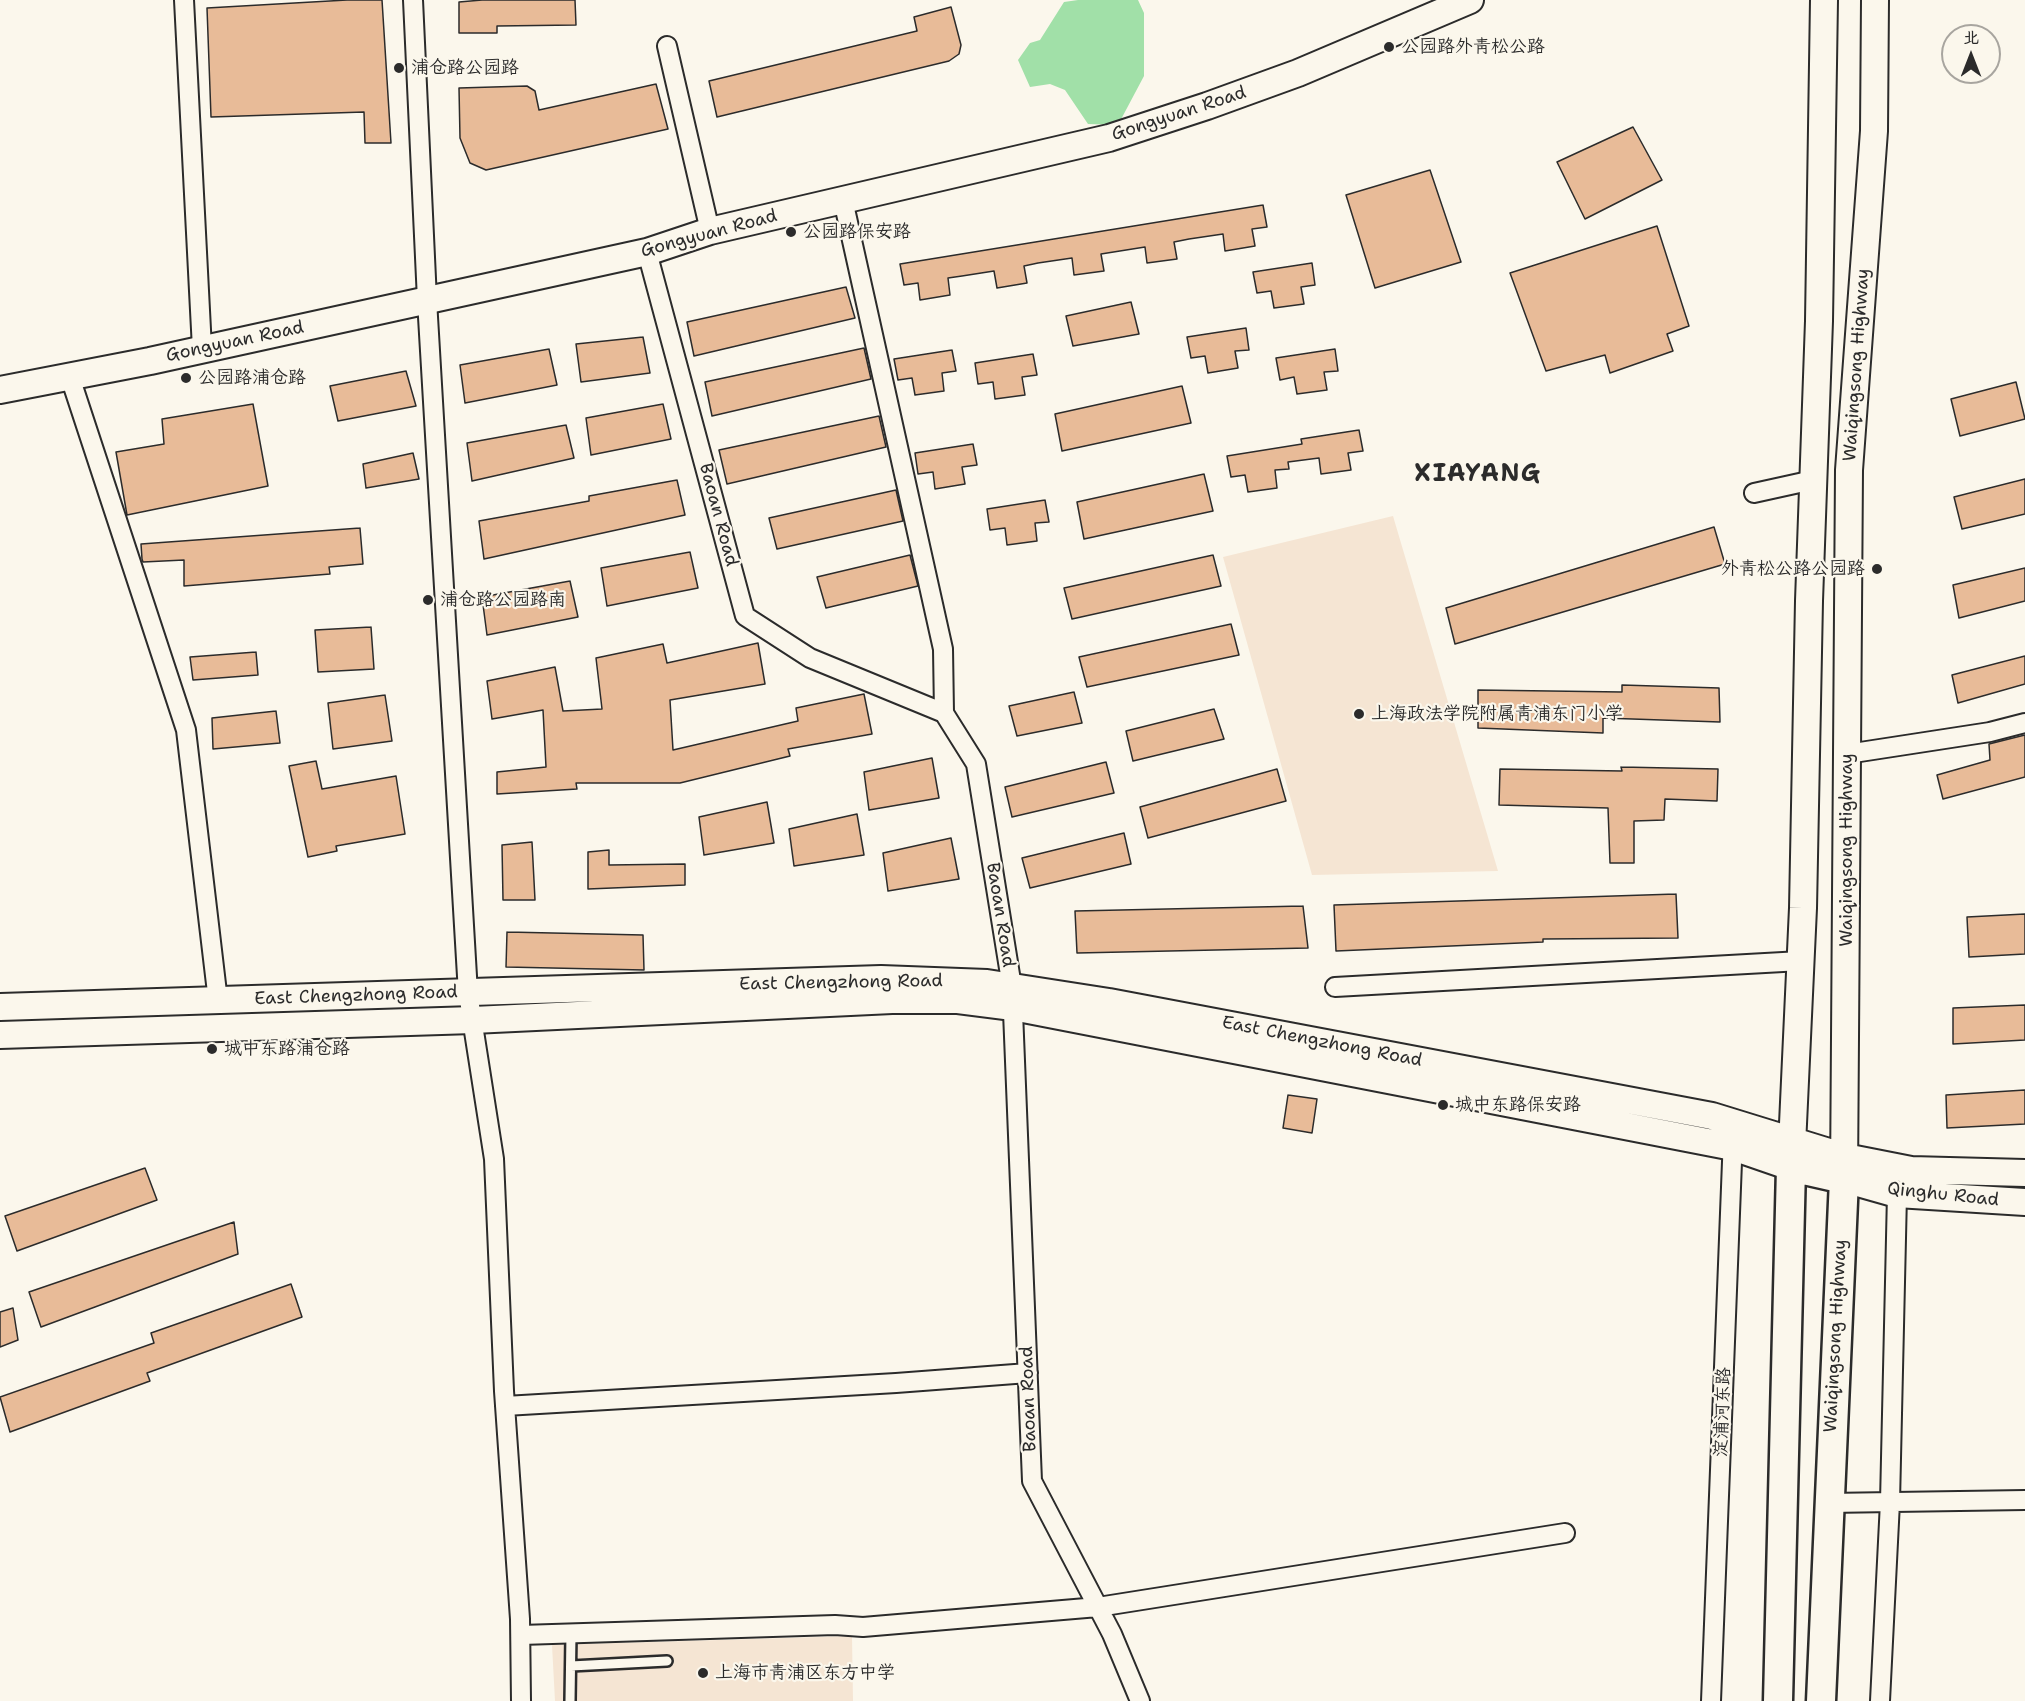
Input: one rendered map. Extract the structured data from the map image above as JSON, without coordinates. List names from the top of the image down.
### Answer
{
  "streets": {
    "main road": [
      "Gongyuan Road",
      "Waiqingsong Highway",
      "East Chengzhong Road",
      "Qinghu Road"
    ],
    "street": ["Baoan Road", "淀浦河东路"]
  },
  "crossings": [
    ["Gongyuan Road", "Baoan Road"],
    ["Waiqingsong Highway", "East Chengzhong Road"],
    ["Waiqingsong Highway", "Qinghu Road"],
    ["Baoan Road", "East Chengzhong Road"],
    ["East Chengzhong Road", "Qinghu Road"],
    ["East Chengzhong Road", "淀浦河东路"]
  ],
  "districts": ["XIAYANG"],
  "places": [
    "公园路外青松公路",
    "浦仓路公园路",
    "公园路保安路",
    "公园路浦仓路",
    "外青松公路公园路",
    "浦仓路公园路南",
    "上海政法学院附属青浦东门小学",
    "城中东路浦仓路",
    "城中东路保安路",
    "上海市青浦区东方中学"
  ],
  "north": "top"
}
